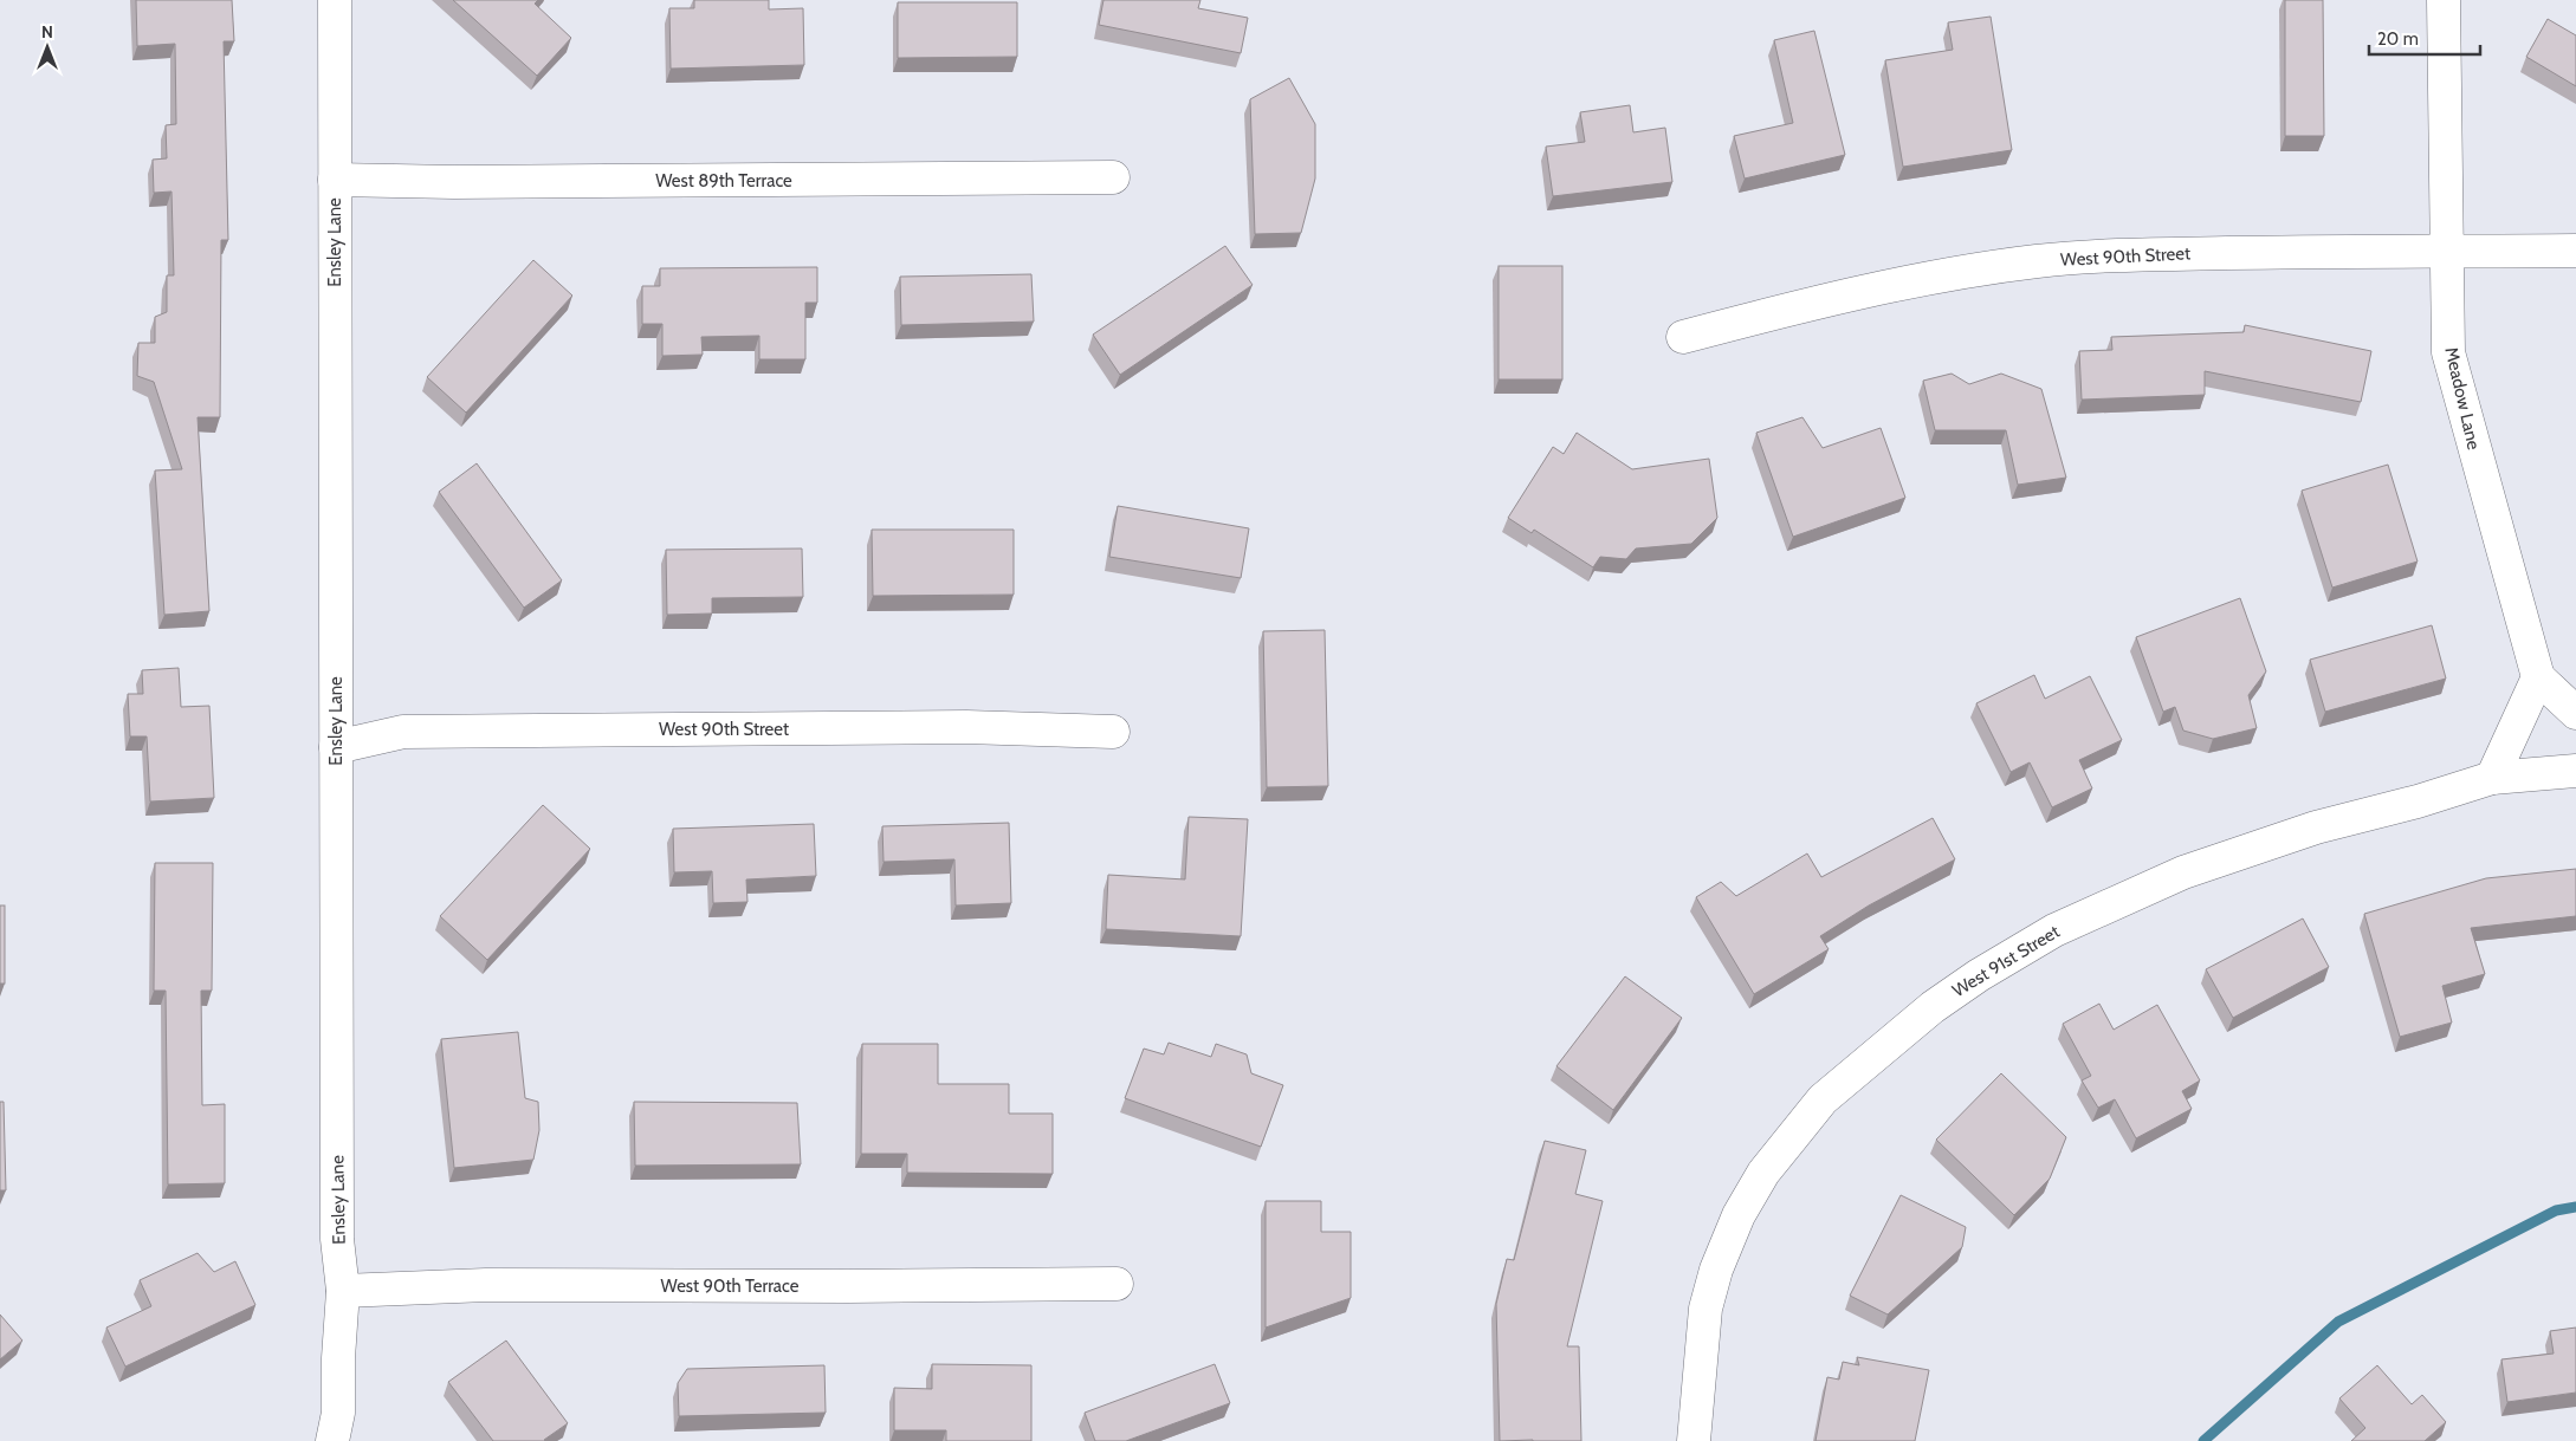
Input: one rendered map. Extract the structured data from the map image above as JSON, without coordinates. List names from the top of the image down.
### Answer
{
  "streets": {
    "street": [
      "West 89th Terrace",
      "Ensley Lane",
      "West 90th Street",
      "Meadow Lane",
      "West 91st Street",
      "West 90th Terrace"
    ]
  },
  "crossings": [
    ["West 89th Terrace", "Ensley Lane"],
    ["Ensley Lane", "West 90th Street"],
    ["Ensley Lane", "West 90th Terrace"],
    ["West 90th Street", "Meadow Lane"]
  ],
  "scale_bar": "20 m",
  "north": "top"
}
